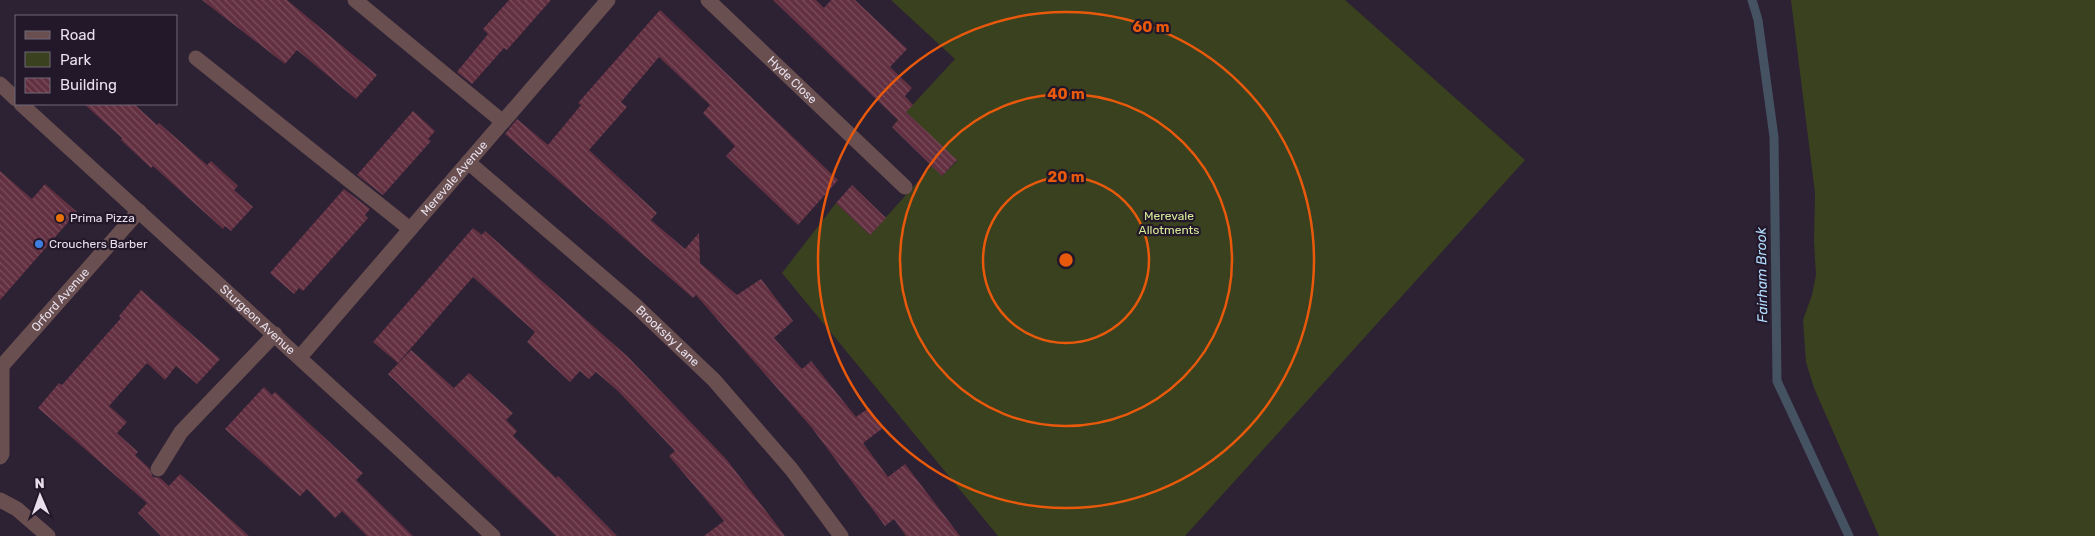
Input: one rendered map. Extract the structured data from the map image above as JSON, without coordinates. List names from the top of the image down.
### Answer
{
  "streets": {
    "street": [
      "Hyde Close",
      "Merevale Avenue",
      "Orford Avenue",
      "Sturgeon Avenue",
      "Brooksby Lane"
    ]
  },
  "crossings": [
    ["Merevale Avenue", "Sturgeon Avenue"],
    ["Merevale Avenue", "Brooksby Lane"],
    ["Orford Avenue", "Sturgeon Avenue"]
  ],
  "water": ["Fairham Brook"],
  "parks": ["Merevale Allotments"],
  "places": ["Prima Pizza", "Crouchers Barber"],
  "legend": ["Road", "Park", "Building"],
  "north": "top",
  "rings": ["60 m", "40 m", "20 m"]
}
